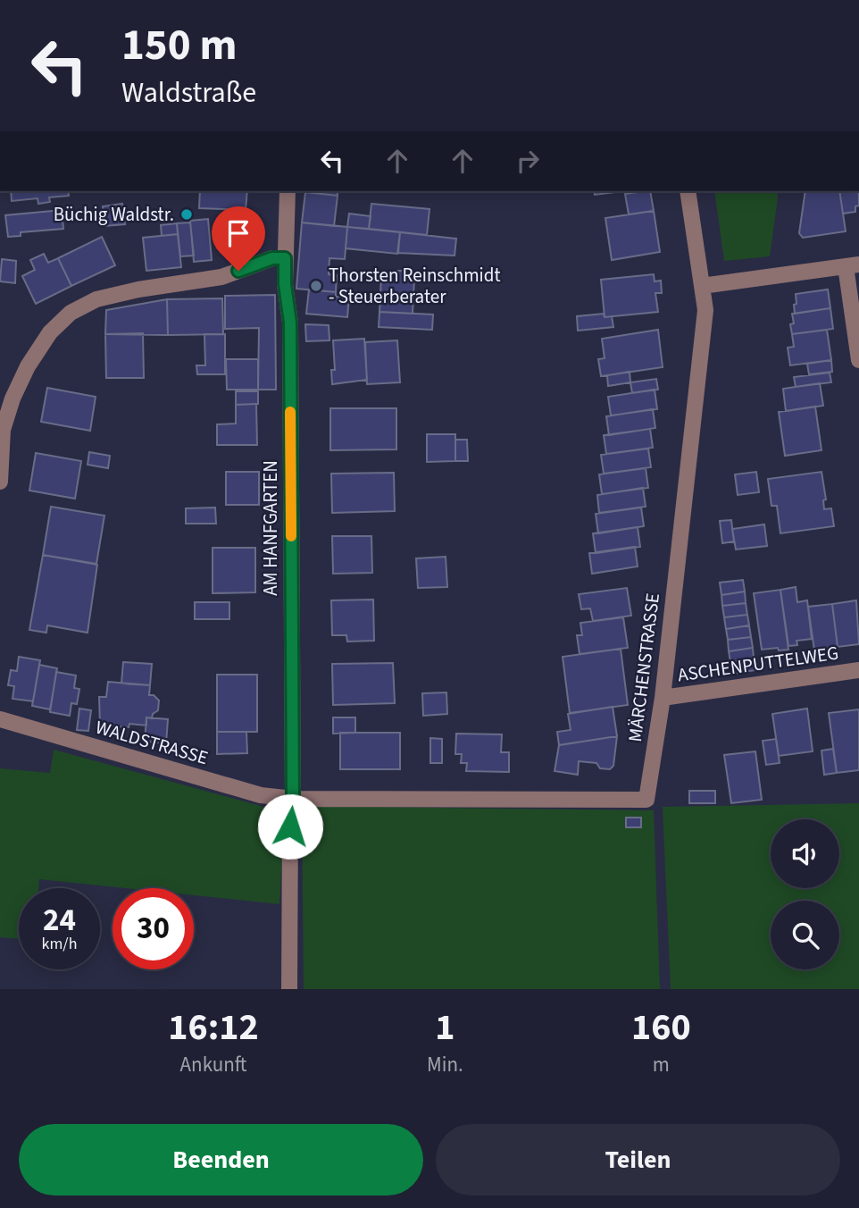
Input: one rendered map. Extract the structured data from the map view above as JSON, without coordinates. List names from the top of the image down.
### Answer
{
  "streets": {
    "street": [
      "AM HANFGARTEN",
      "ASCHENPUTTELWEG",
      "MÄRCHENSTRASSE",
      "WALDSTRASSE"
    ]
  },
  "crossings": [
    ["AM HANFGARTEN", "MÄRCHENSTRASSE"],
    ["AM HANFGARTEN", "WALDSTRASSE"],
    ["ASCHENPUTTELWEG", "MÄRCHENSTRASSE"],
    ["MÄRCHENSTRASSE", "WALDSTRASSE"]
  ],
  "places": ["Büchig Waldstr.", "Thorsten Reinschmidt - Steuerberater"],
  "page": {
    "turn": ["150 m", "Waldstraße"],
    "speed": "24 km/h",
    "limit": "30",
    "eta": [
      "16:12",
      "Ankunft",
      "1",
      "Min.",
      "160",
      "m"
    ],
    "buttons": ["Beenden", "Teilen"]
  }
}
